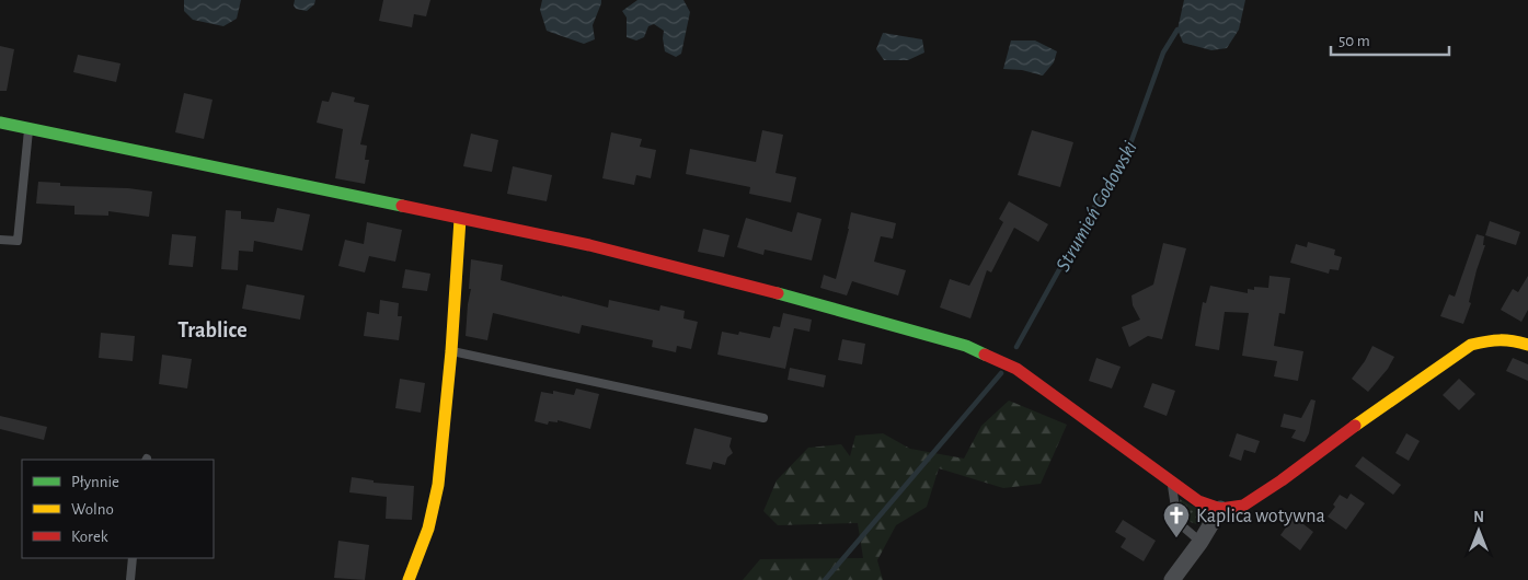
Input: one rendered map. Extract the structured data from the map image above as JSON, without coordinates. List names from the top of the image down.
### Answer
{
  "districts": ["Trablice"],
  "water": ["Strumień Godowski"],
  "places": {
    "church": ["Kaplica wotywna"]
  },
  "legend": ["Płynnie", "Wolno", "Korek"],
  "scale_bar": "50 m",
  "north": "top"
}
